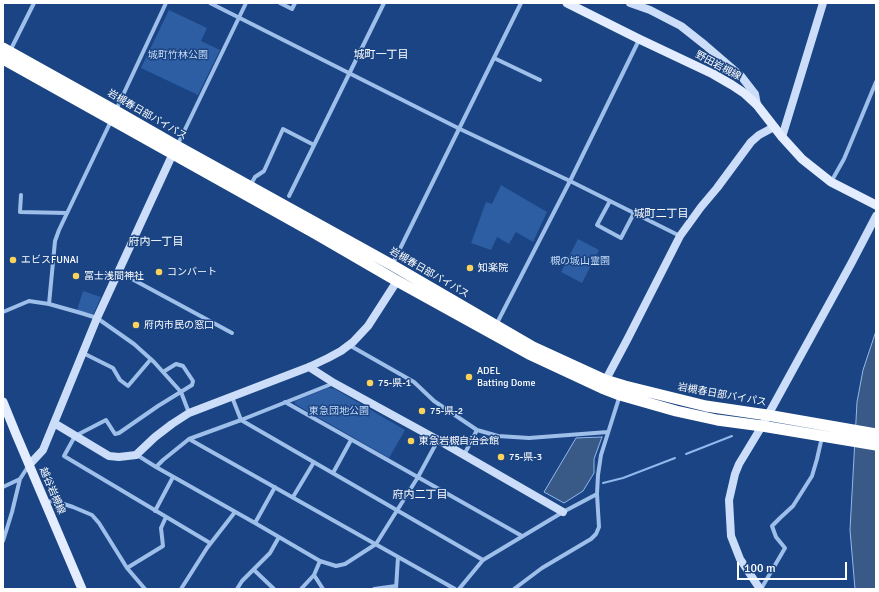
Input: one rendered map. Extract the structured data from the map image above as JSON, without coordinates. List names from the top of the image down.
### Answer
{
  "streets": {
    "highway": ["岩槻春日部バイパス"],
    "main road": ["野田岩槻線", "越谷岩槻線"]
  },
  "districts": [
    "城町一丁目",
    "城町二丁目",
    "府内一丁目",
    "府内二丁目"
  ],
  "parks": ["城町竹林公園", "槻の城山霊園", "東急団地公園"],
  "places": [
    "エビスFUNAI",
    "知楽院",
    "コンバート",
    "冨士浅間神社",
    "府内市民の窓口",
    "ADEL Batting Dome",
    "75-県-1",
    "75-県-2",
    "東急岩槻自治会館",
    "75-県-3"
  ],
  "scale_bar": "100 m"
}
